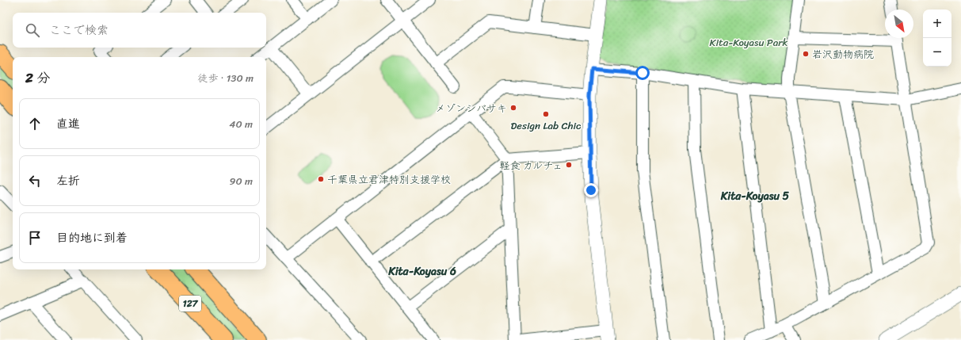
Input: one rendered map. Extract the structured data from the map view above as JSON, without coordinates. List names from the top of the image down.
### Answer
{
  "streets": {
    "highway": ["127"]
  },
  "districts": ["Kita-Koyasu 5", "Kita-Koyasu 6"],
  "parks": ["Kita-Koyasu Park"],
  "places": [
    "岩沢動物病院",
    "メゾンシバサキ",
    "Design Lab Chic",
    "軽食 カルチェ",
    "千葉県立君津特別支援学校"
  ],
  "north": "bottom right",
  "page": {
    "map_buttons": ["+", "−"],
    "search": "ここで検索",
    "heading": ["2 分", "徒歩 · 130 m"],
    "list": [
      ["直進", "40 m"],
      ["左折", "90 m"],
      "目的地に到着"
    ]
  }
}
